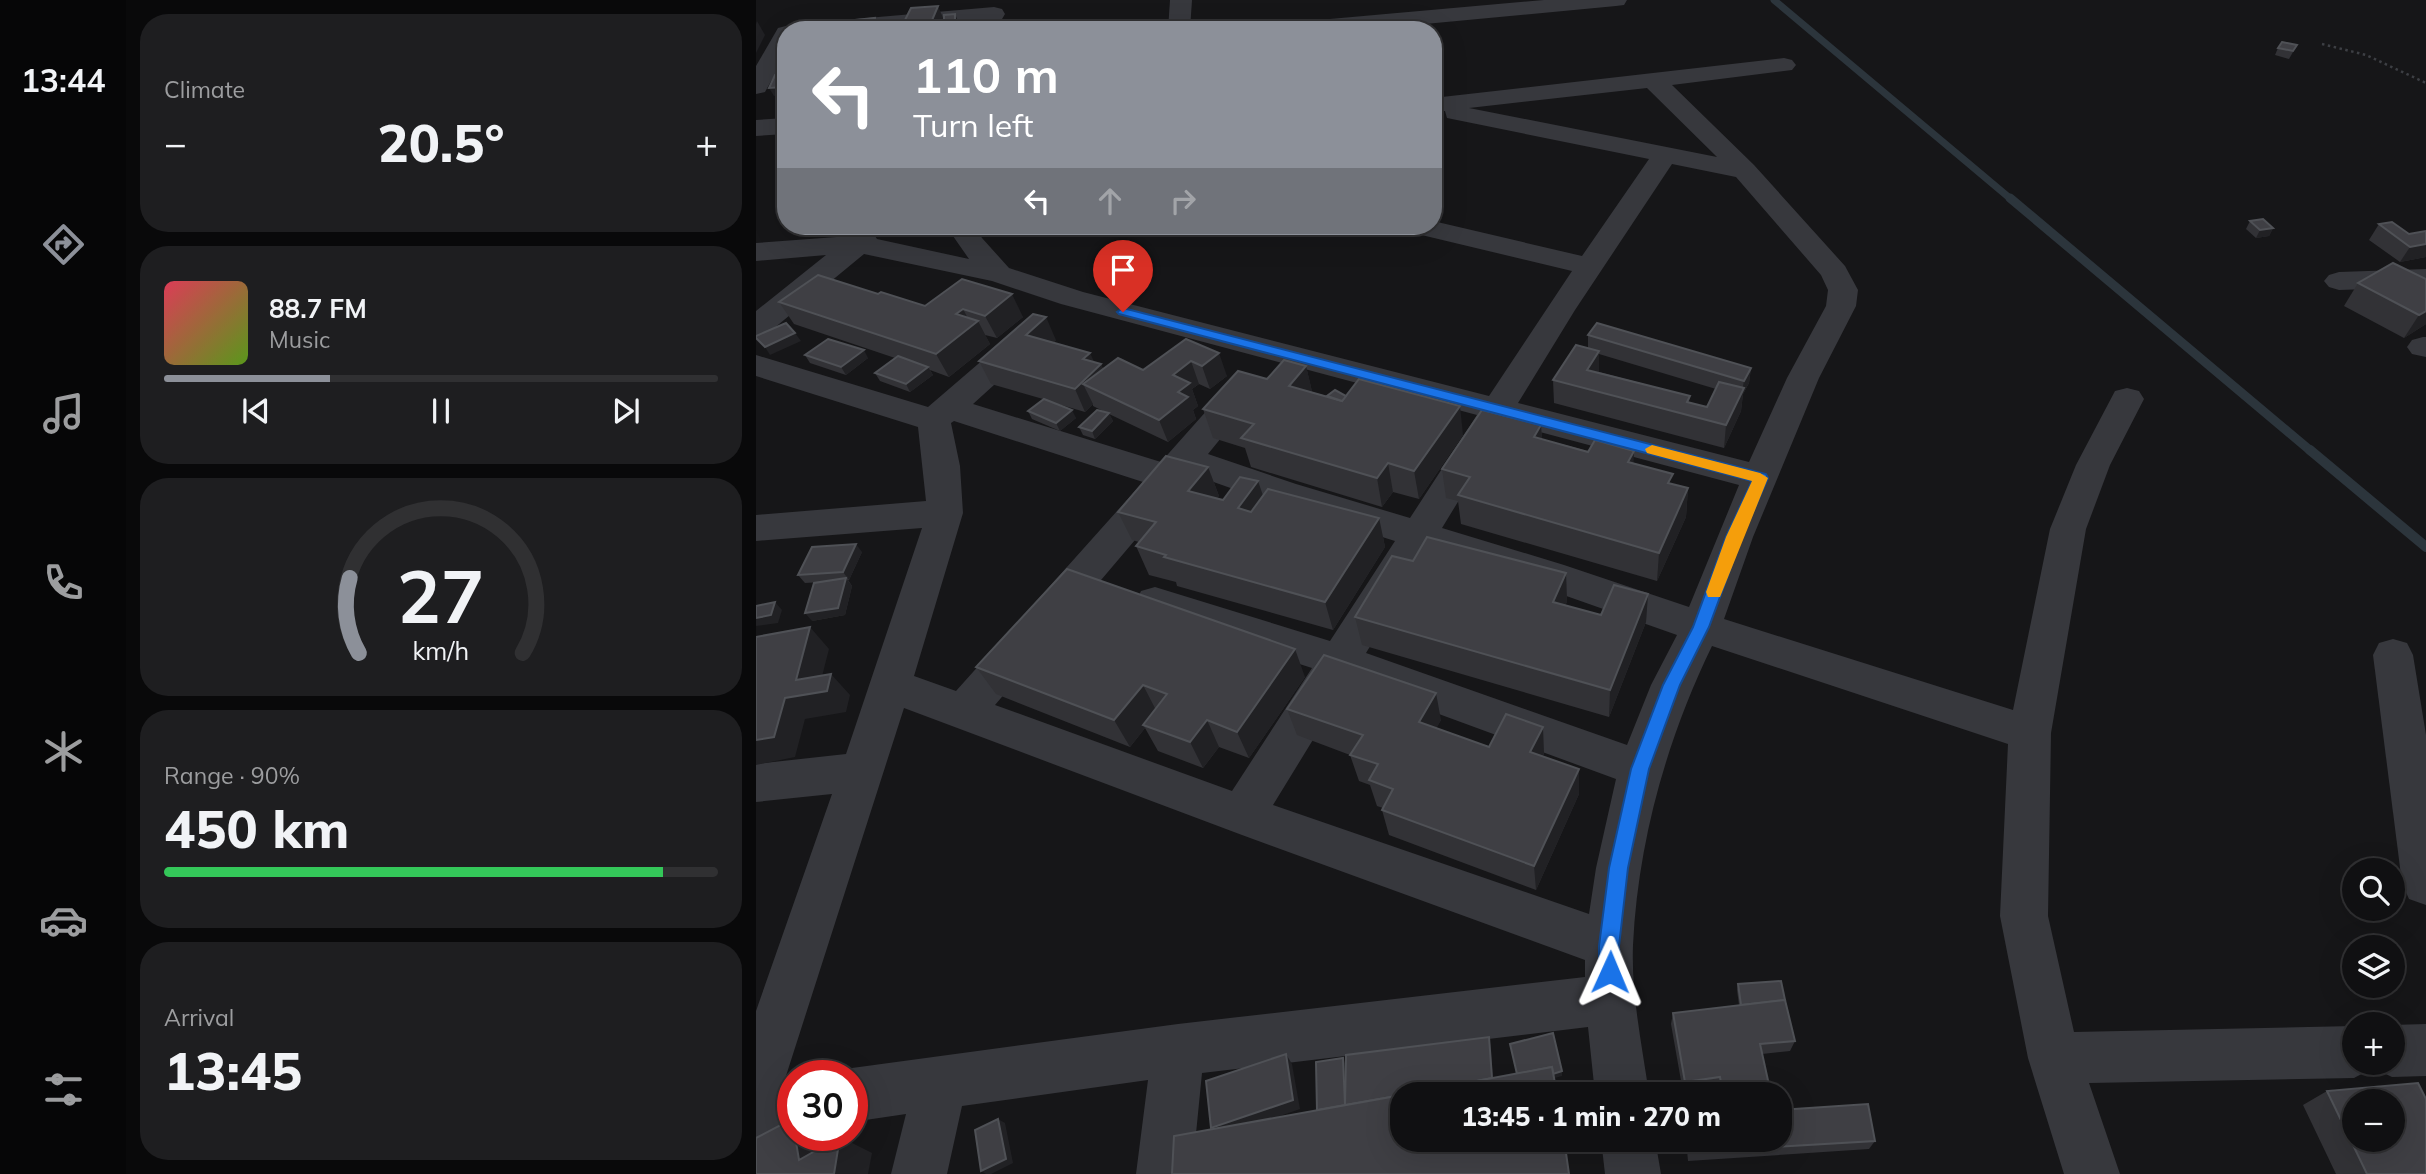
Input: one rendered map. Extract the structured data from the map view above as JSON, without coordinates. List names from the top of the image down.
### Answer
{
  "page": {
    "tabs": "13:44",
    "tile": [
      "Climate",
      ["Range · 90%", "450 km"],
      ["Arrival", "13:45"]
    ],
    "turn": ["110 m", "Turn left"],
    "heat": ["−", "20.5°", "+"],
    "song": ["88.7 FM", "Music"],
    "map_buttons": ["+", "−"],
    "limit": "30",
    "trip": "13:45 · 1 min · 270 m",
    "gauge": ["27", "km/h"]
  }
}
